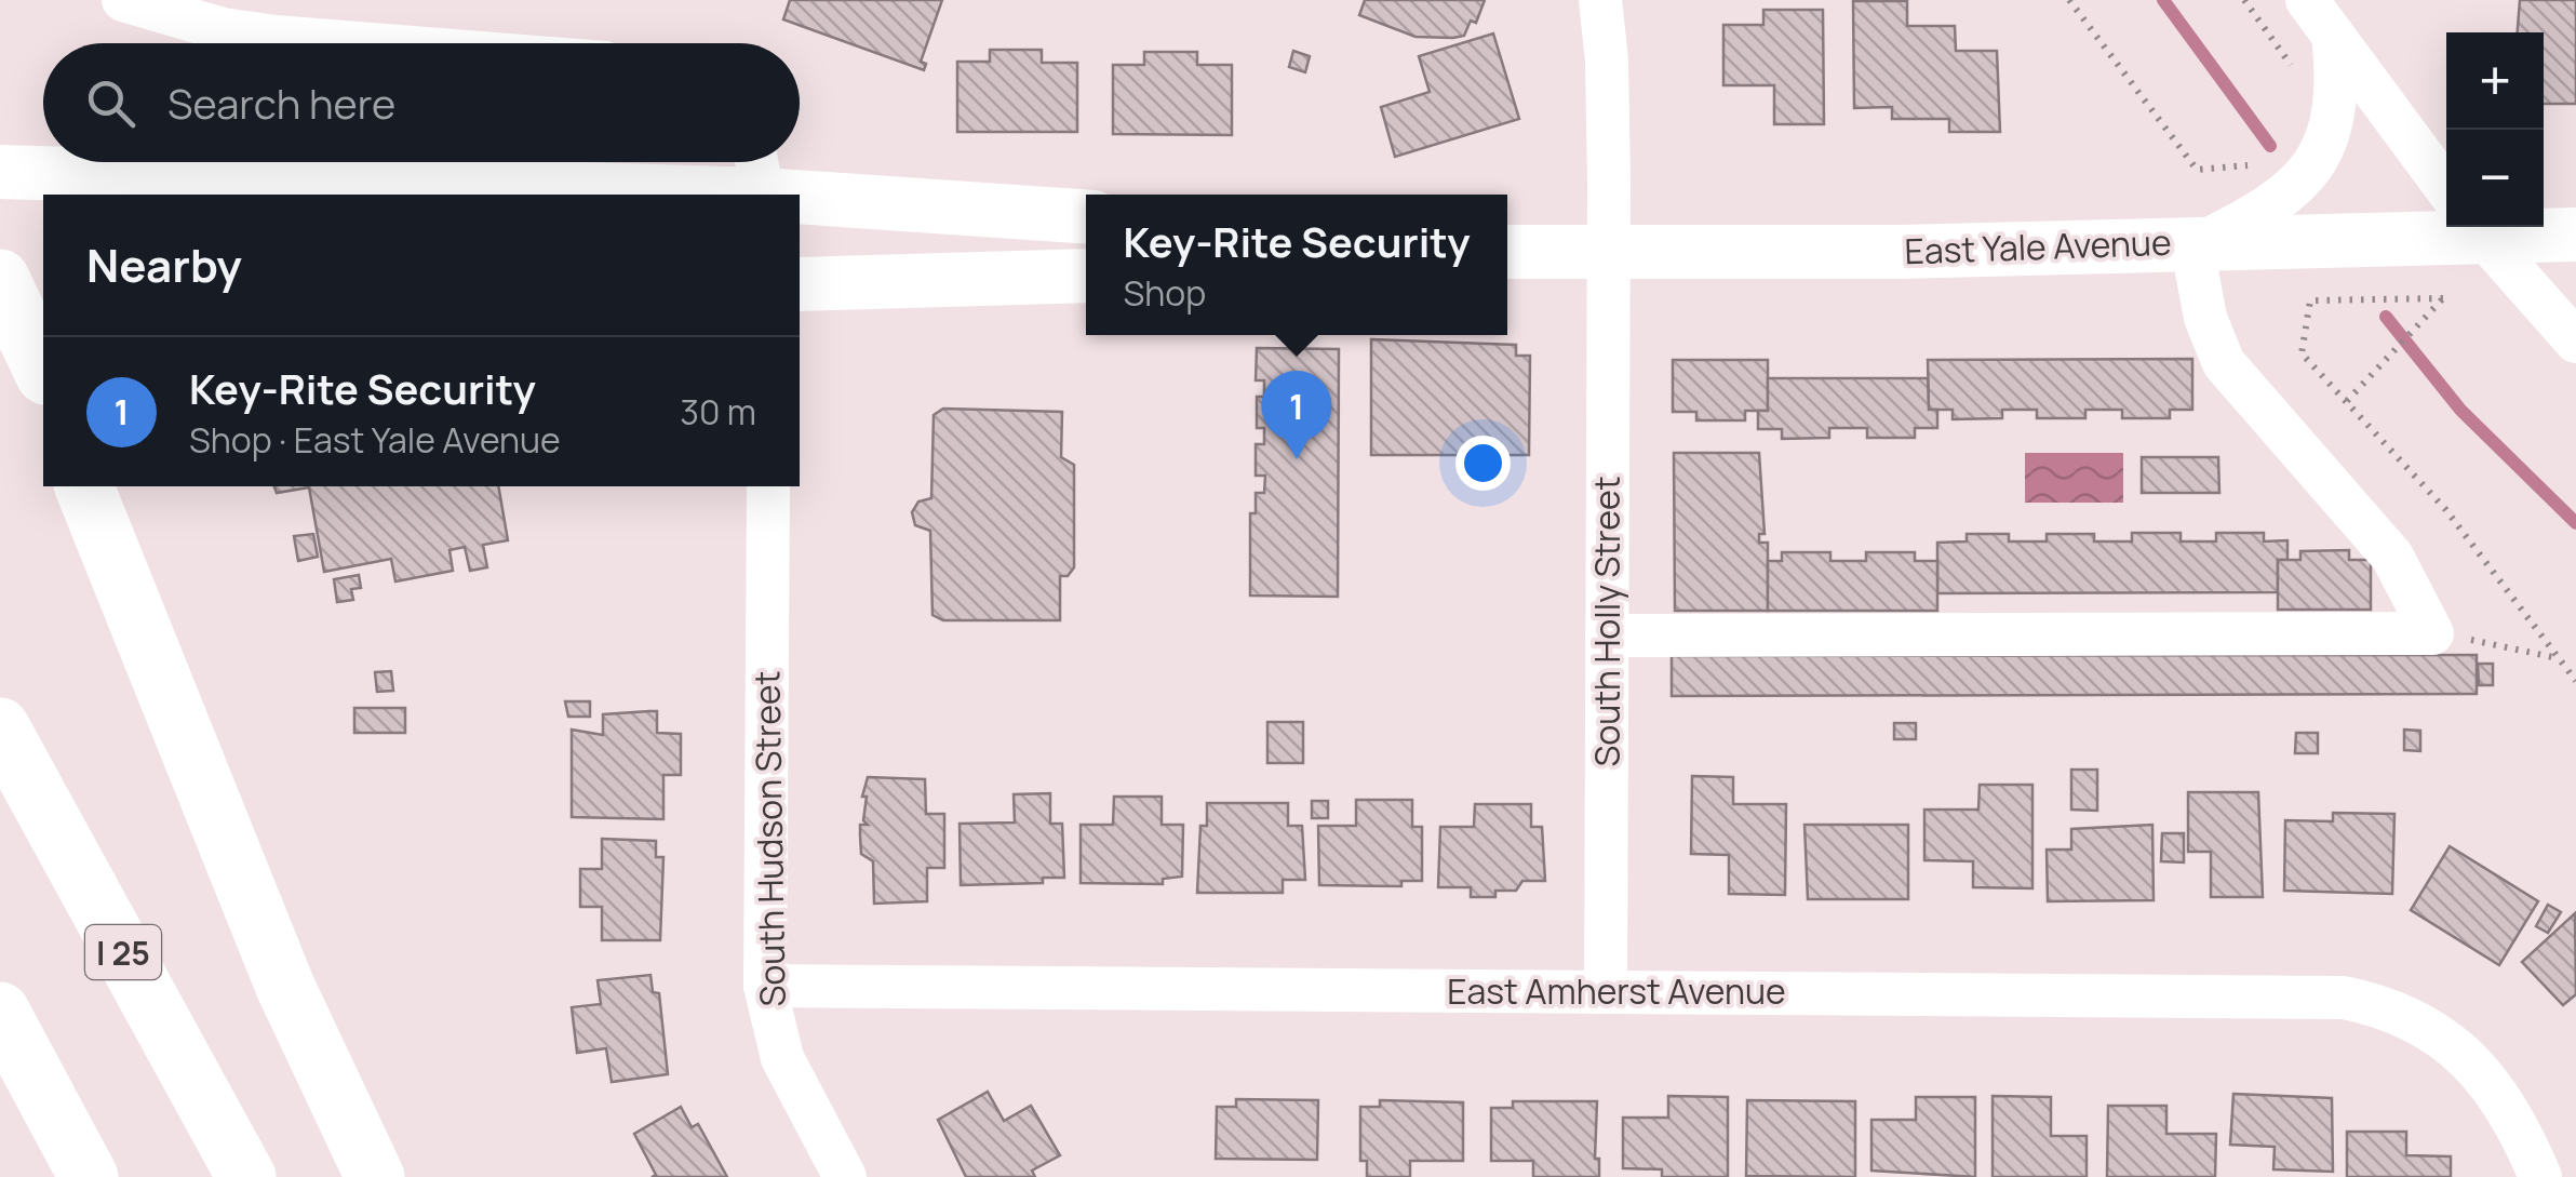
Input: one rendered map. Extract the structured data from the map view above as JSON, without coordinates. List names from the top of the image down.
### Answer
{
  "streets": {
    "highway": ["I 25"],
    "main road": ["East Yale Avenue"],
    "street": ["South Holly Street", "South Hudson Street", "East Amherst Avenue"]
  },
  "crossings": [
    ["East Yale Avenue", "South Holly Street"],
    ["South Holly Street", "East Amherst Avenue"],
    ["South Hudson Street", "East Amherst Avenue"]
  ],
  "page": {
    "map_buttons": ["+", "−"],
    "search": "Search here",
    "popup": ["Key-Rite Security", "Shop"],
    "heading": "Nearby",
    "list": [
      {
        "mark": "1",
        "name": "Key-Rite Security",
        "note": "Shop · East Yale Avenue",
        "value": "30 m"
      }
    ],
    "pins": "1"
  }
}
